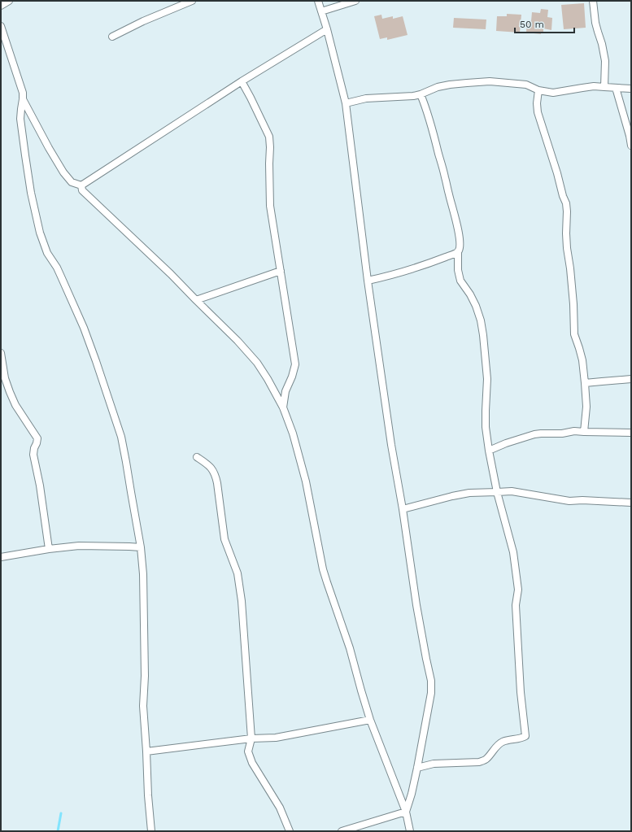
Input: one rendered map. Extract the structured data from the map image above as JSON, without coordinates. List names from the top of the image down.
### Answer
{
  "scale_bar": "50 m"
}
